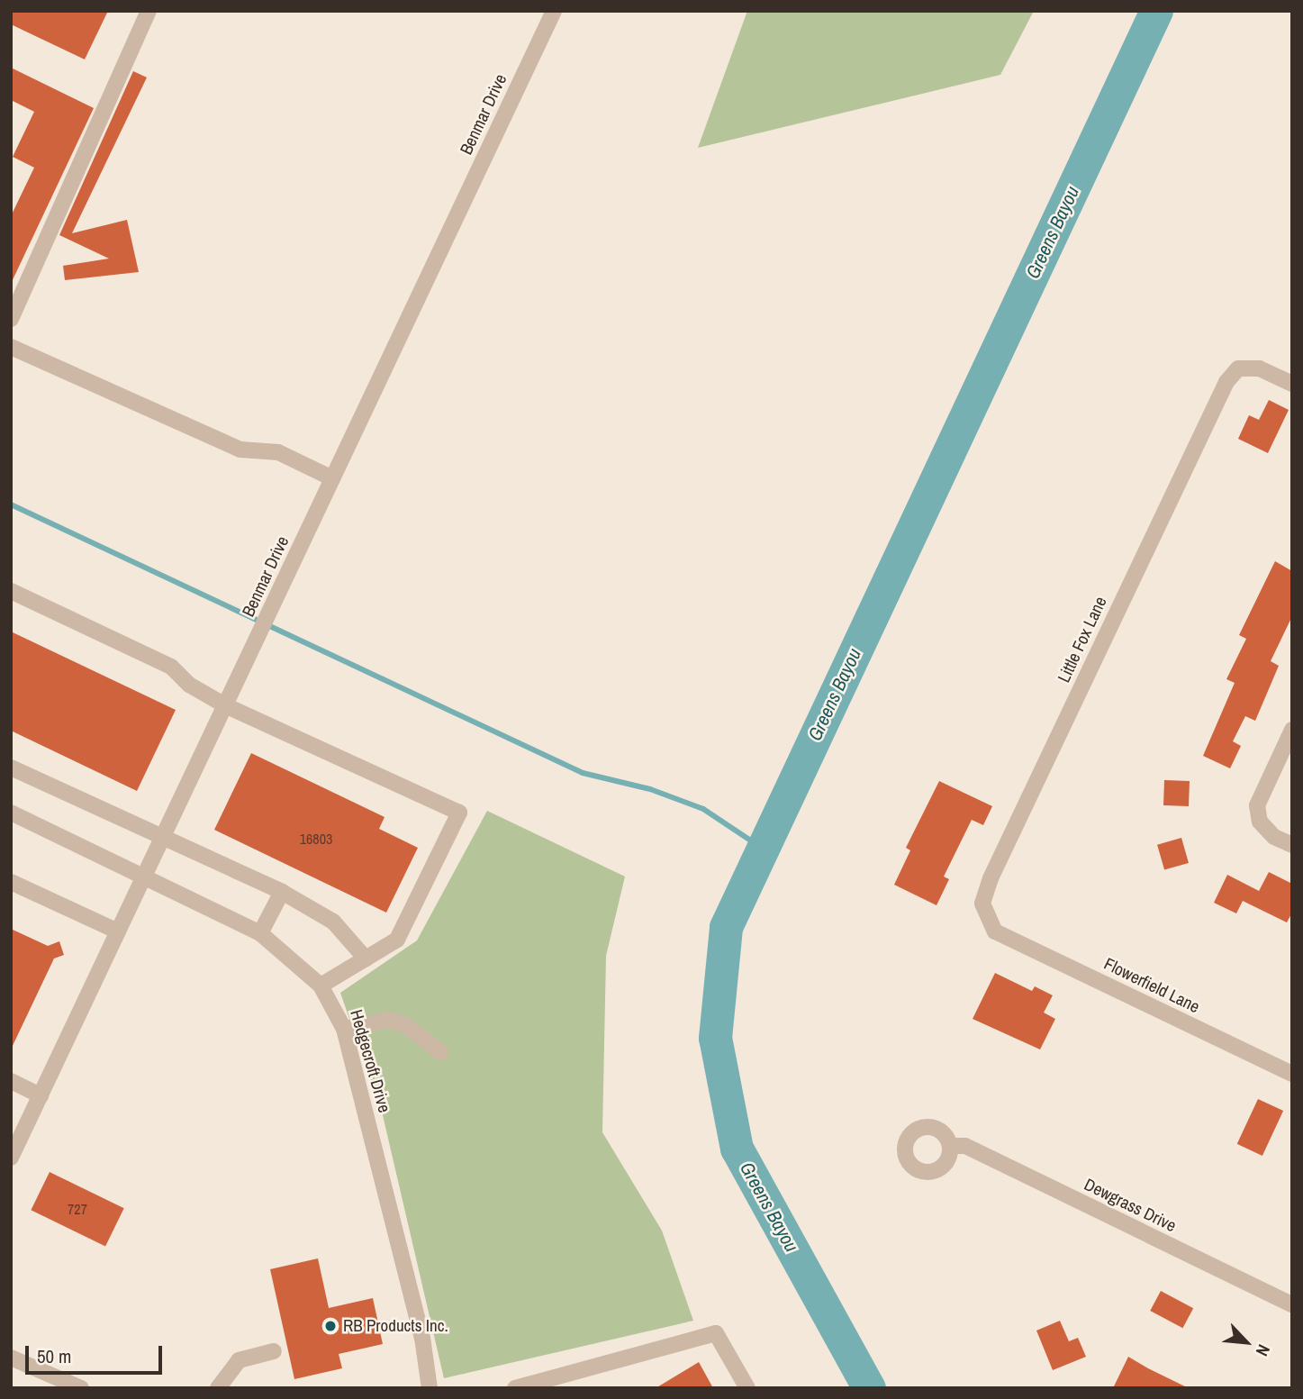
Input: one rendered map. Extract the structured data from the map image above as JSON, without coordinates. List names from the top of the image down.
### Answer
{
  "streets": {
    "street": [
      "Benmar Drive",
      "Little Fox Lane",
      "Flowerfield Lane",
      "Hedgecroft Drive",
      "Dewgrass Drive"
    ]
  },
  "crossings": [
    ["Benmar Drive", "Hedgecroft Drive"],
    ["Little Fox Lane", "Flowerfield Lane"]
  ],
  "water": ["Greens Bayou"],
  "places": ["RB Products Inc."],
  "house_numbers": ["16803", "727"],
  "scale_bar": "50 m",
  "north": "bottom right"
}
